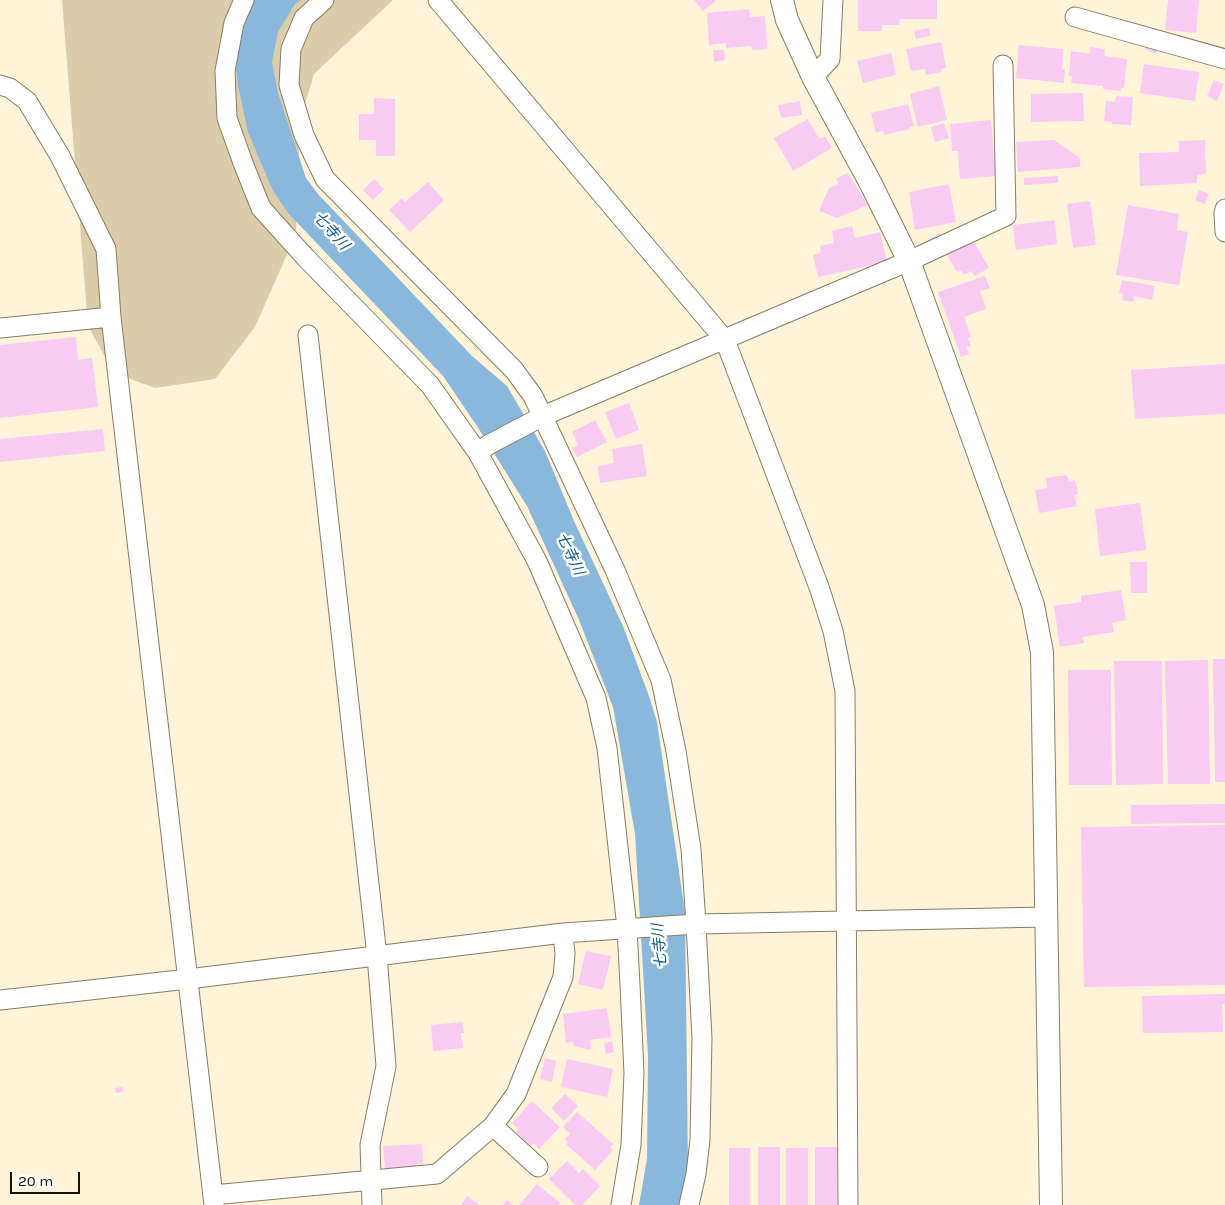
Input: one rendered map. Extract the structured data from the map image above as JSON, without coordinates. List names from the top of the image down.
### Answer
{
  "water": ["七寺川"],
  "scale_bar": "20 m"
}
